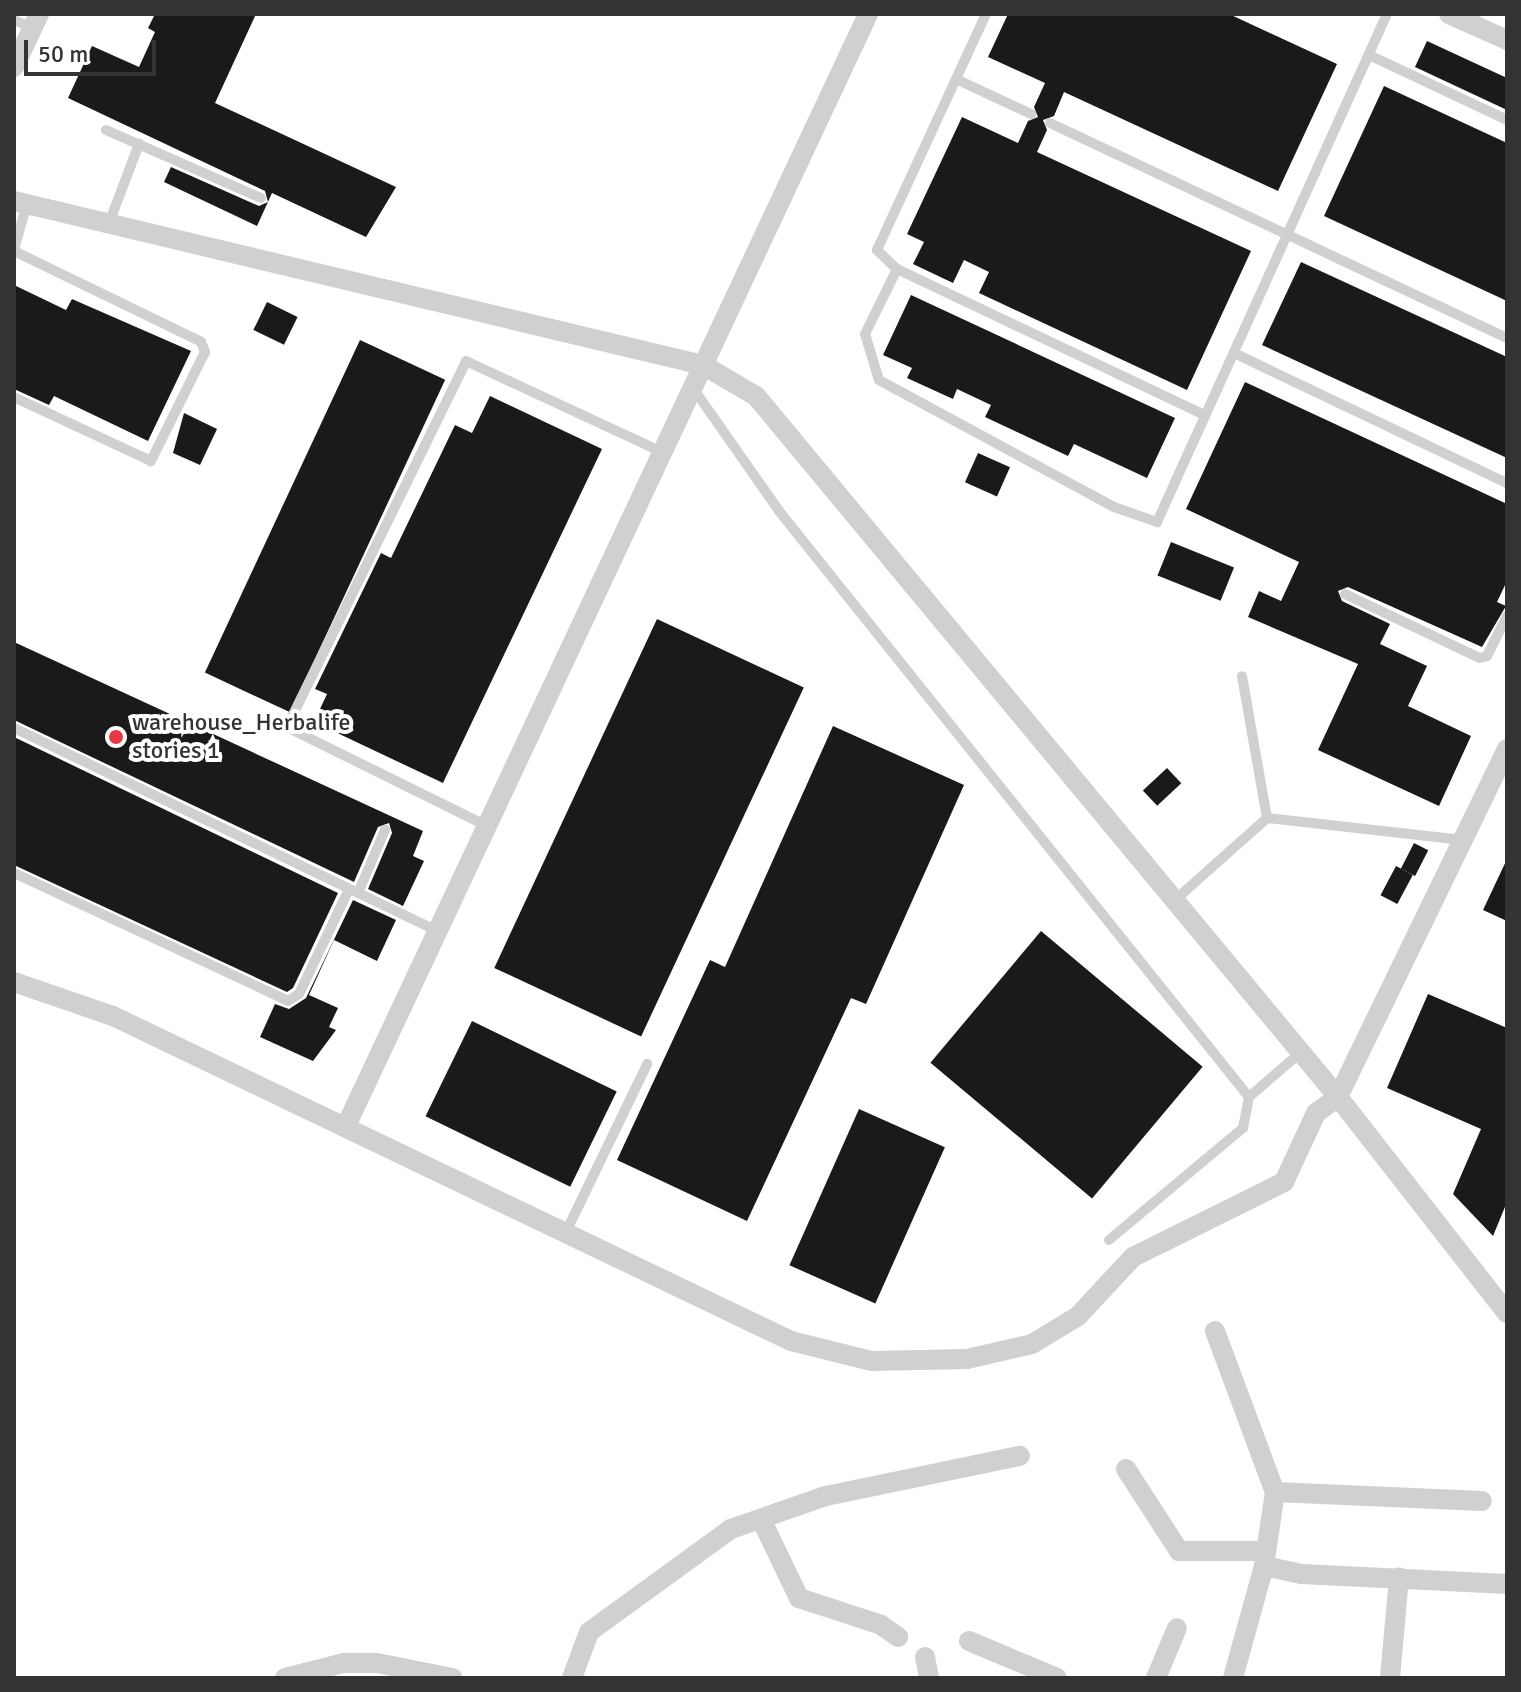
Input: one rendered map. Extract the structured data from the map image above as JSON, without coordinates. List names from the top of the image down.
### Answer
{
  "places": ["warehouse_Herbalife stories 1"],
  "scale_bar": "50 m"
}
